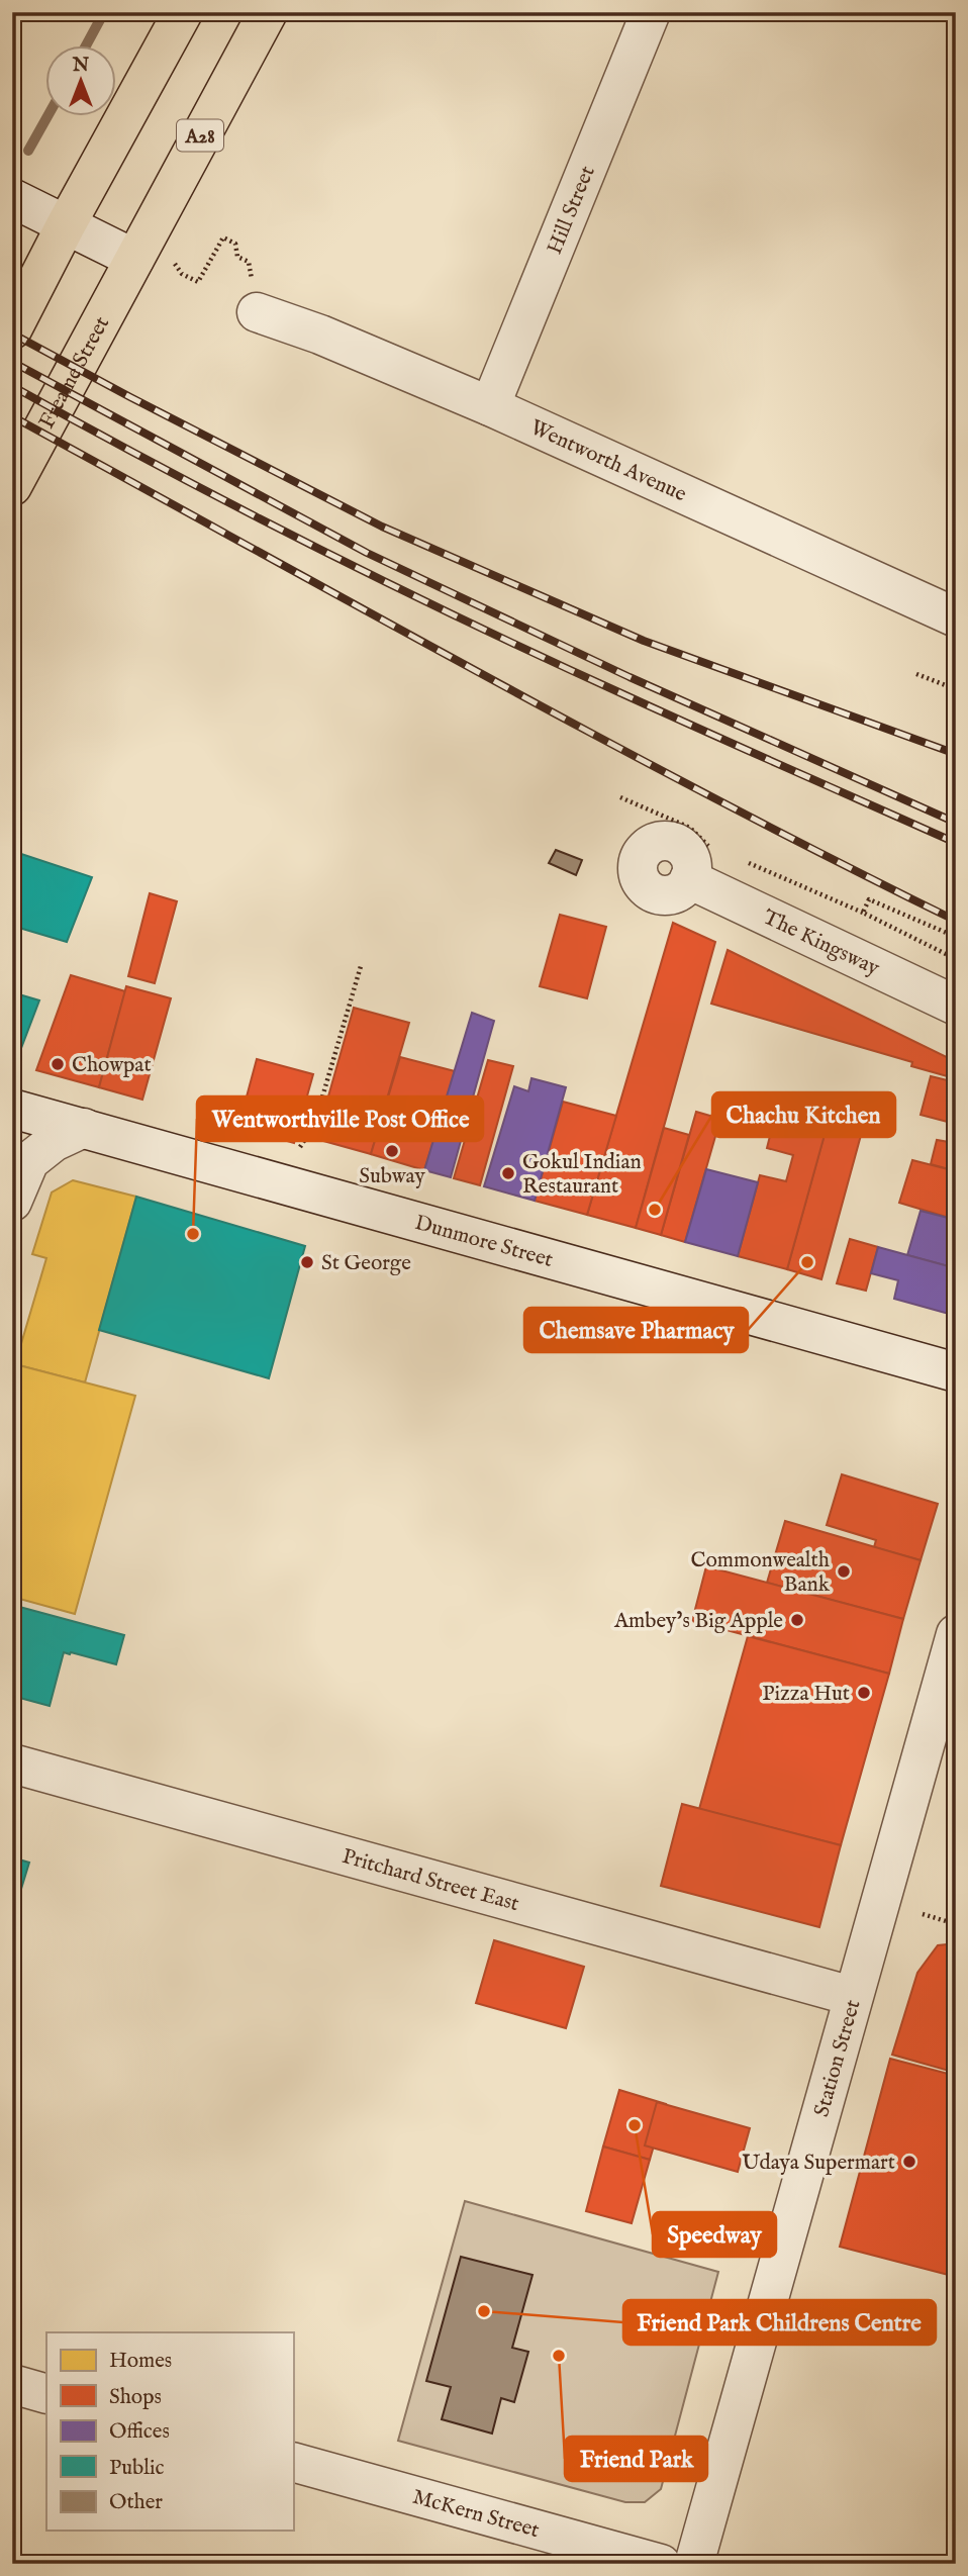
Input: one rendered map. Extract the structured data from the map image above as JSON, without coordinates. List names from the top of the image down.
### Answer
{
  "streets": {
    "highway": ["A28", "Freame Street"],
    "street": [
      "Hill Street",
      "Wentworth Avenue",
      "The Kingsway",
      "Dunmore Street",
      "Pritchard Street East",
      "Station Street",
      "McKern Street"
    ]
  },
  "crossings": [
    ["A28", "Freame Street"],
    ["Hill Street", "Wentworth Avenue"],
    ["Pritchard Street East", "Station Street"]
  ],
  "places": [
    "Chowpat",
    "Subway",
    "Gokul Indian Restaurant",
    "Chachu Kitchen",
    "Wentworthville Post Office",
    "St George",
    "Chemsave Pharmacy",
    "Commonwealth Bank",
    "Ambey’s Big Apple",
    "Pizza Hut",
    "Speedway",
    "Udaya Supermart",
    "Friend Park Childrens Centre",
    "Friend Park"
  ],
  "legend": [
    "Homes",
    "Shops",
    "Offices",
    "Public",
    "Other"
  ],
  "north": "top"
}
